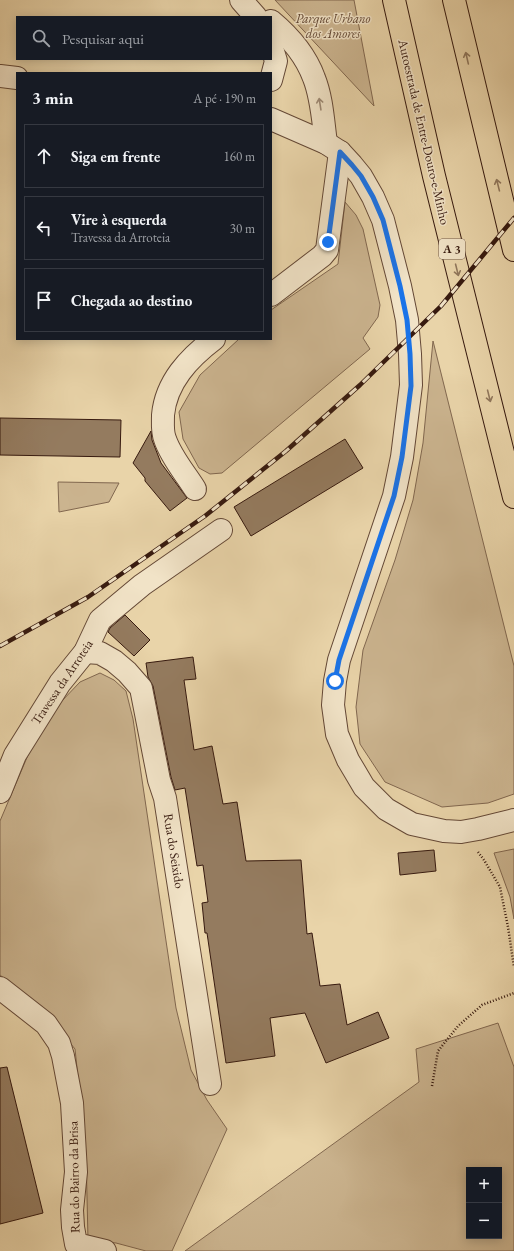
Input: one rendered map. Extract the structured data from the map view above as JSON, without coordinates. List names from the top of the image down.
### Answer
{
  "streets": {
    "highway": ["Autoestrada de Entre-Douro-e-Minho", "A 3"],
    "street": ["Travessa da Arroteia", "Rua do Seixido", "Rua do Bairro da Brisa"]
  },
  "crossings": [
    ["Travessa da Arroteia", "Rua do Seixido"]
  ],
  "parks": ["Parque Urbano dos Amores"],
  "page": {
    "search": "Pesquisar aqui",
    "heading": ["3 min", "A pé · 190 m"],
    "list": [
      ["Siga em frente", "160 m"],
      ["Vire à esquerda", "Travessa da Arroteia", "30 m"],
      "Chegada ao destino"
    ],
    "map_buttons": ["+", "−"]
  }
}
